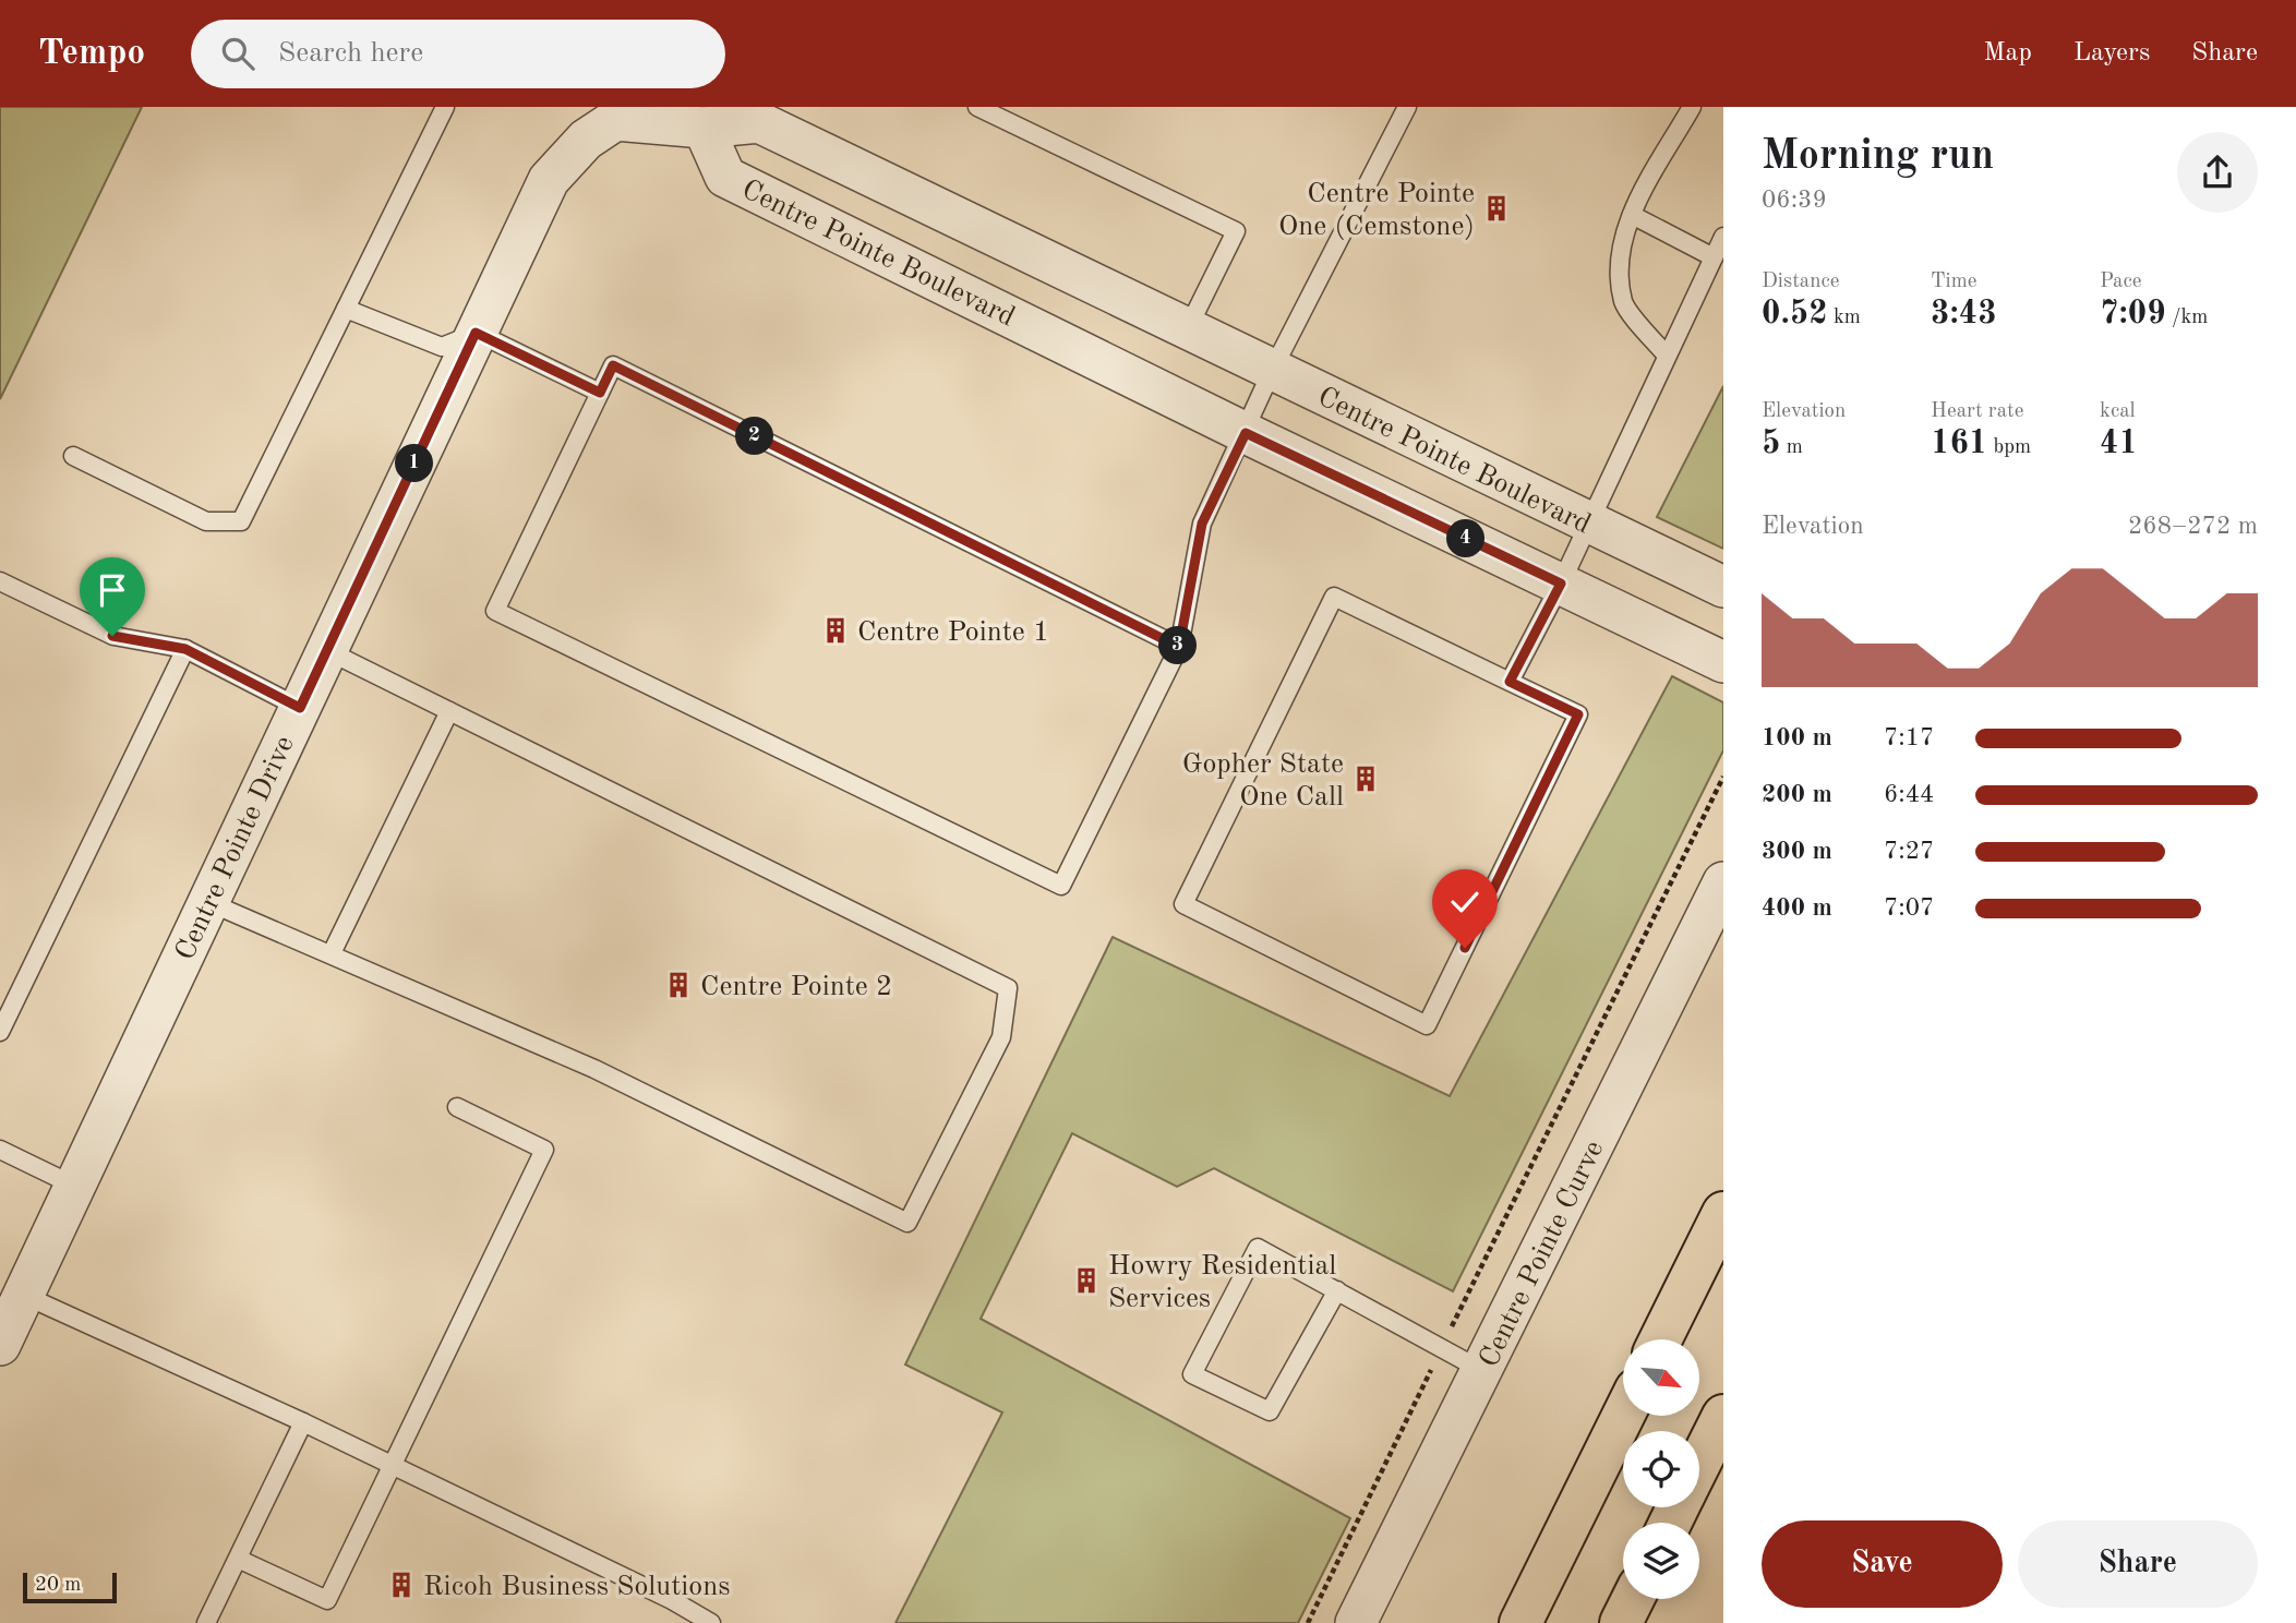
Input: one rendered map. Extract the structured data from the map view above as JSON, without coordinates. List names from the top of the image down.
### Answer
{
  "streets": {
    "street": ["Centre Pointe Boulevard", "Centre Pointe Drive", "Centre Pointe Curve"]
  },
  "crossings": [
    ["Centre Pointe Boulevard", "Centre Pointe Drive"]
  ],
  "places": {
    "building": [
      "Centre Pointe One (Cemstone)",
      "Centre Pointe 1",
      "Gopher State One Call",
      "Centre Pointe 2",
      "Howry Residential Services",
      "Ricoh Business Solutions"
    ]
  },
  "scale_bar": "20 m",
  "north": "bottom right",
  "page": {
    "header": "Tempo",
    "search": "Search here",
    "nav": ["Map", "Layers", "Share"],
    "heading": ["Morning run", "06:39"],
    "stats": [
      ["Distance", "0.52 km"],
      ["Time", "3:43"],
      ["Pace", "7:09 /km"],
      ["Elevation", "5 m"],
      ["Heart rate", "161 bpm"],
      ["kcal", "41"]
    ],
    "pins": [
      "2",
      "1",
      "4",
      "3"
    ],
    "chart": ["Elevation", "268–272 m"],
    "list": [
      {
        "name": "100 m",
        "note": "7:17"
      },
      {
        "name": "200 m",
        "note": "6:44"
      },
      {
        "name": "300 m",
        "note": "7:27"
      },
      {
        "name": "400 m",
        "note": "7:07"
      }
    ],
    "buttons": ["Save", "Share"],
    "scale": "20 m"
  }
}
